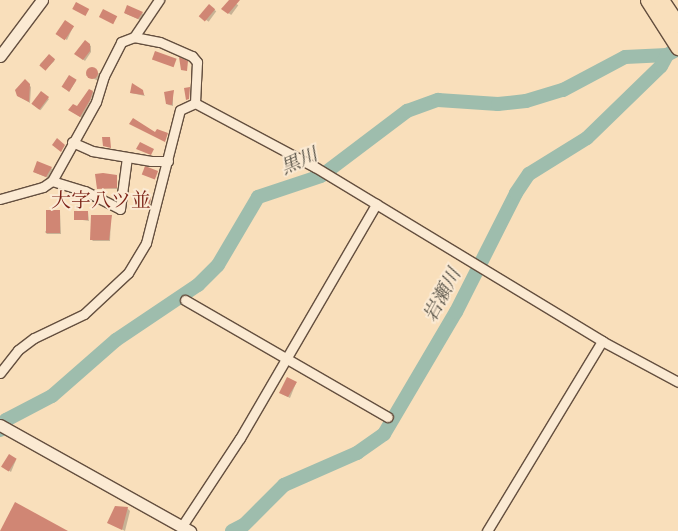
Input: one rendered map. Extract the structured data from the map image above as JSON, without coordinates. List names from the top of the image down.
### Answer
{
  "districts": ["大字八ツ並"],
  "water": ["黒川", "岩瀬川"]
}
